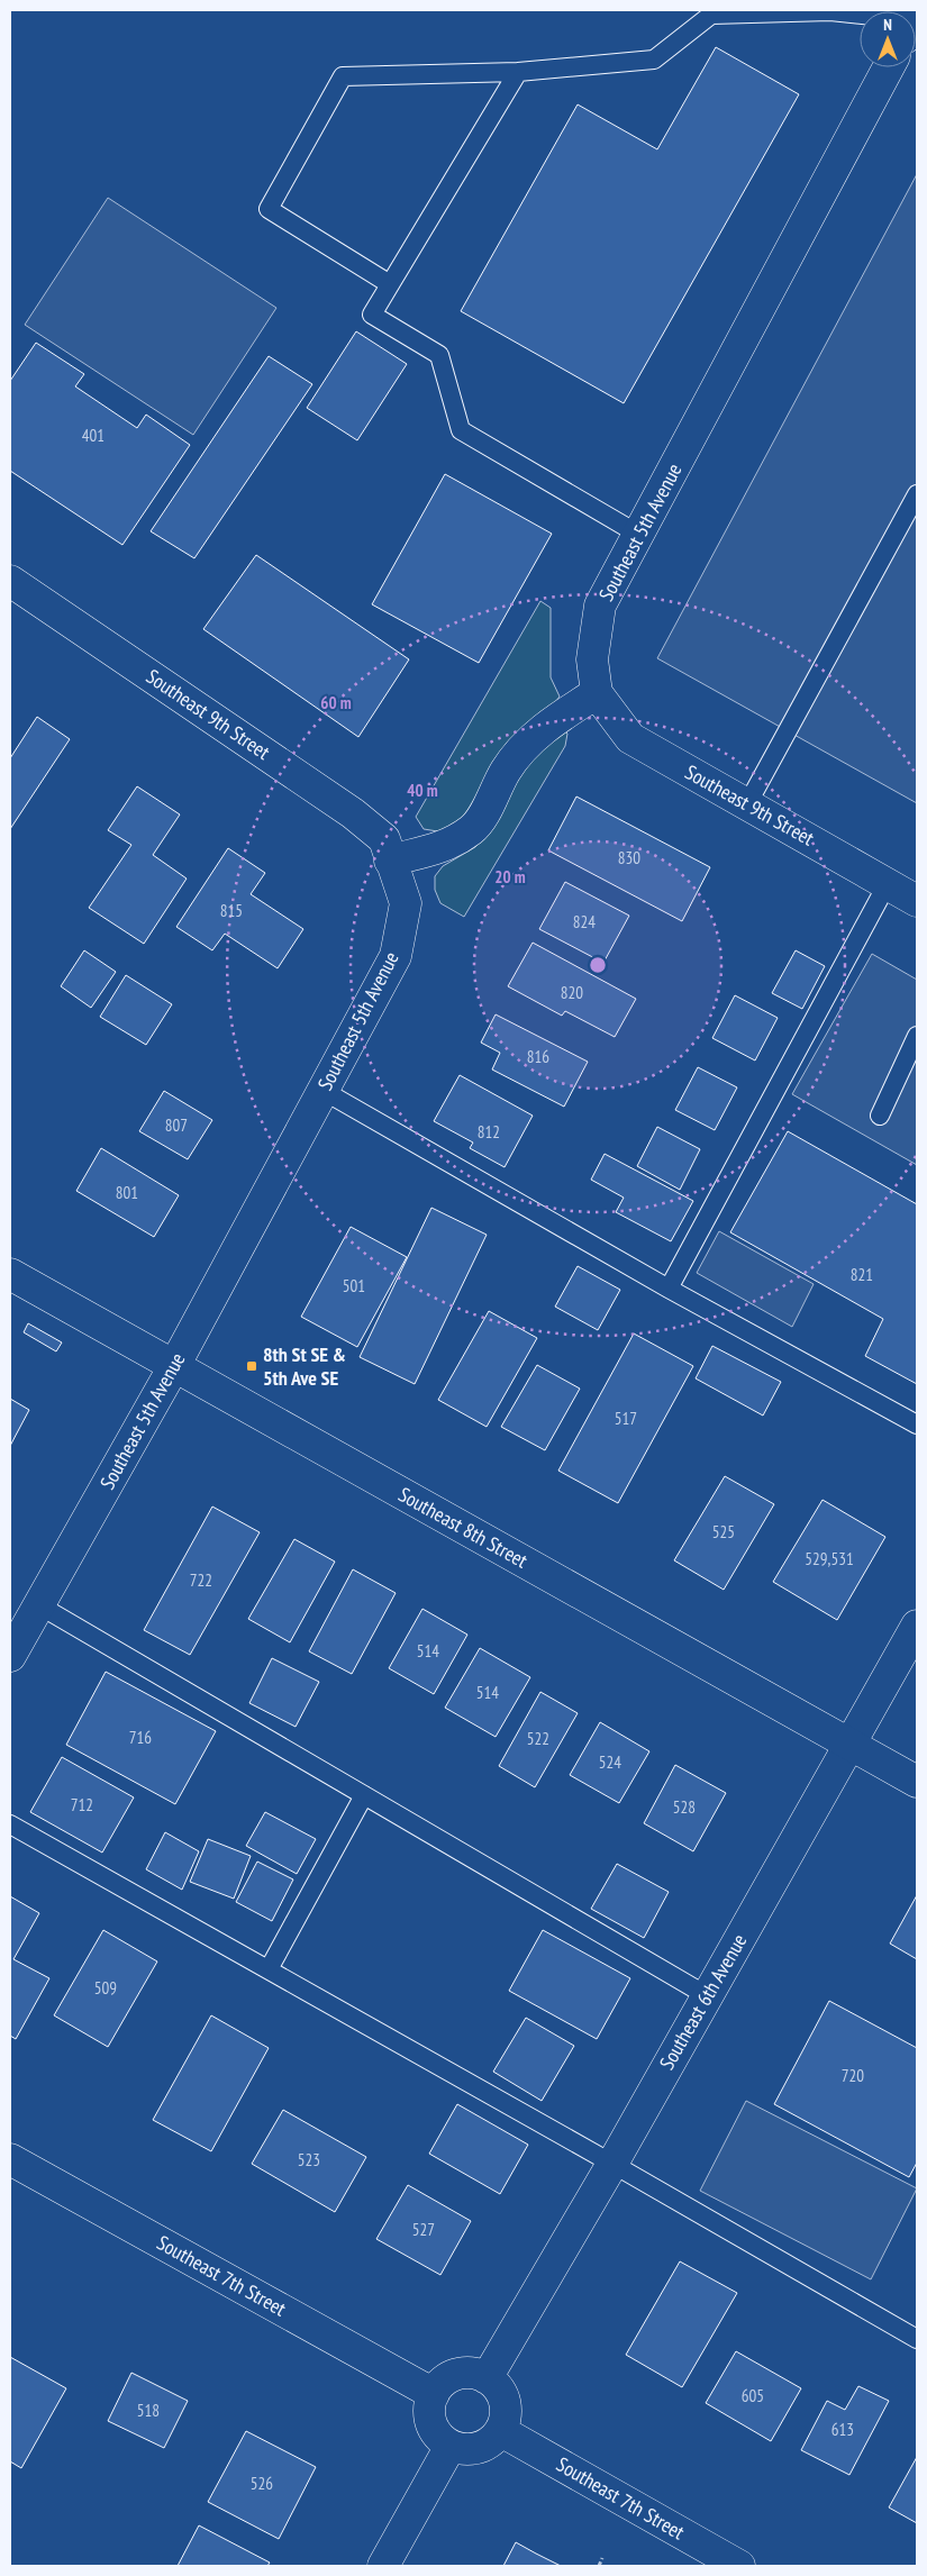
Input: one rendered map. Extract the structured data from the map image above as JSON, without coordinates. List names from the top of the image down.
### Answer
{
  "streets": {
    "street": [
      "Southeast 5th Avenue",
      "Southeast 9th Street",
      "Southeast 8th Street",
      "Southeast 6th Avenue",
      "Southeast 7th Street"
    ]
  },
  "crossings": [
    ["Southeast 5th Avenue", "Southeast 9th Street"],
    ["Southeast 5th Avenue", "Southeast 8th Street"],
    ["Southeast 8th Street", "Southeast 6th Avenue"],
    ["Southeast 6th Avenue", "Southeast 7th Street"]
  ],
  "places": {
    "transit": ["8th St SE & 5th Ave SE"]
  },
  "house_numbers": [
    "401",
    "830",
    "815",
    "824",
    "820",
    "816",
    "807",
    "812",
    "801",
    "821",
    "501",
    "517",
    "525",
    "529,531",
    "722",
    "514",
    "514",
    "716",
    "522",
    "524",
    "712",
    "528",
    "509",
    "720",
    "523",
    "527",
    "605",
    "518",
    "613",
    "526"
  ],
  "north": "top",
  "rings": ["60 m", "40 m", "20 m"]
}
